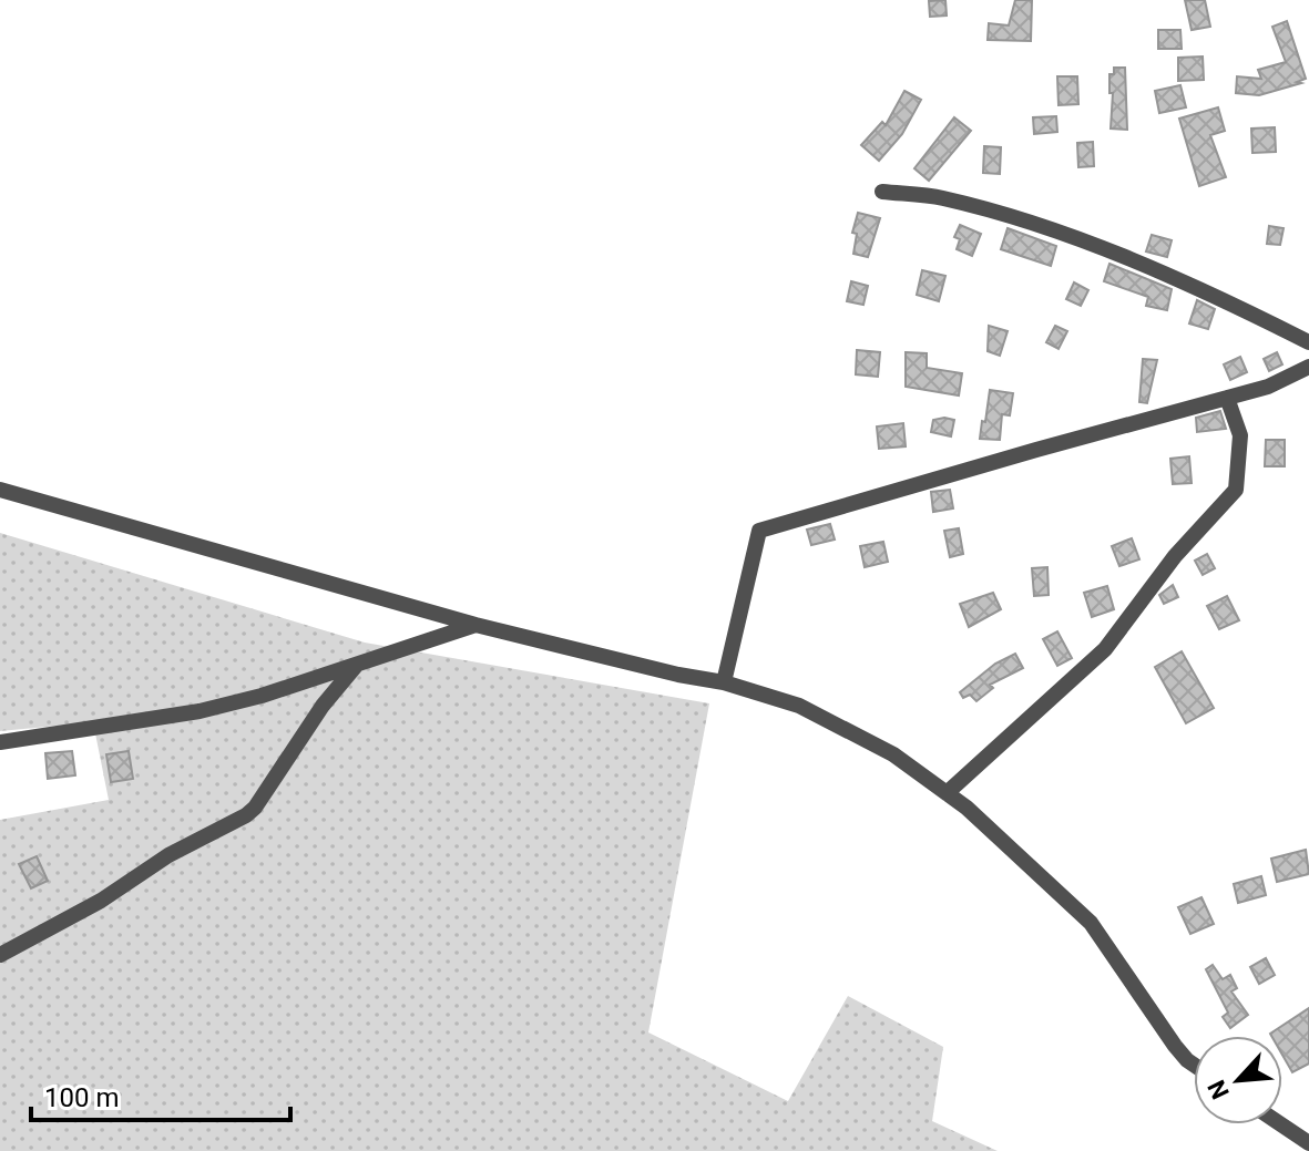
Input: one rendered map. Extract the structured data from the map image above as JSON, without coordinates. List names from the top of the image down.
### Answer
{
  "scale_bar": "100 m",
  "north": "bottom left"
}
